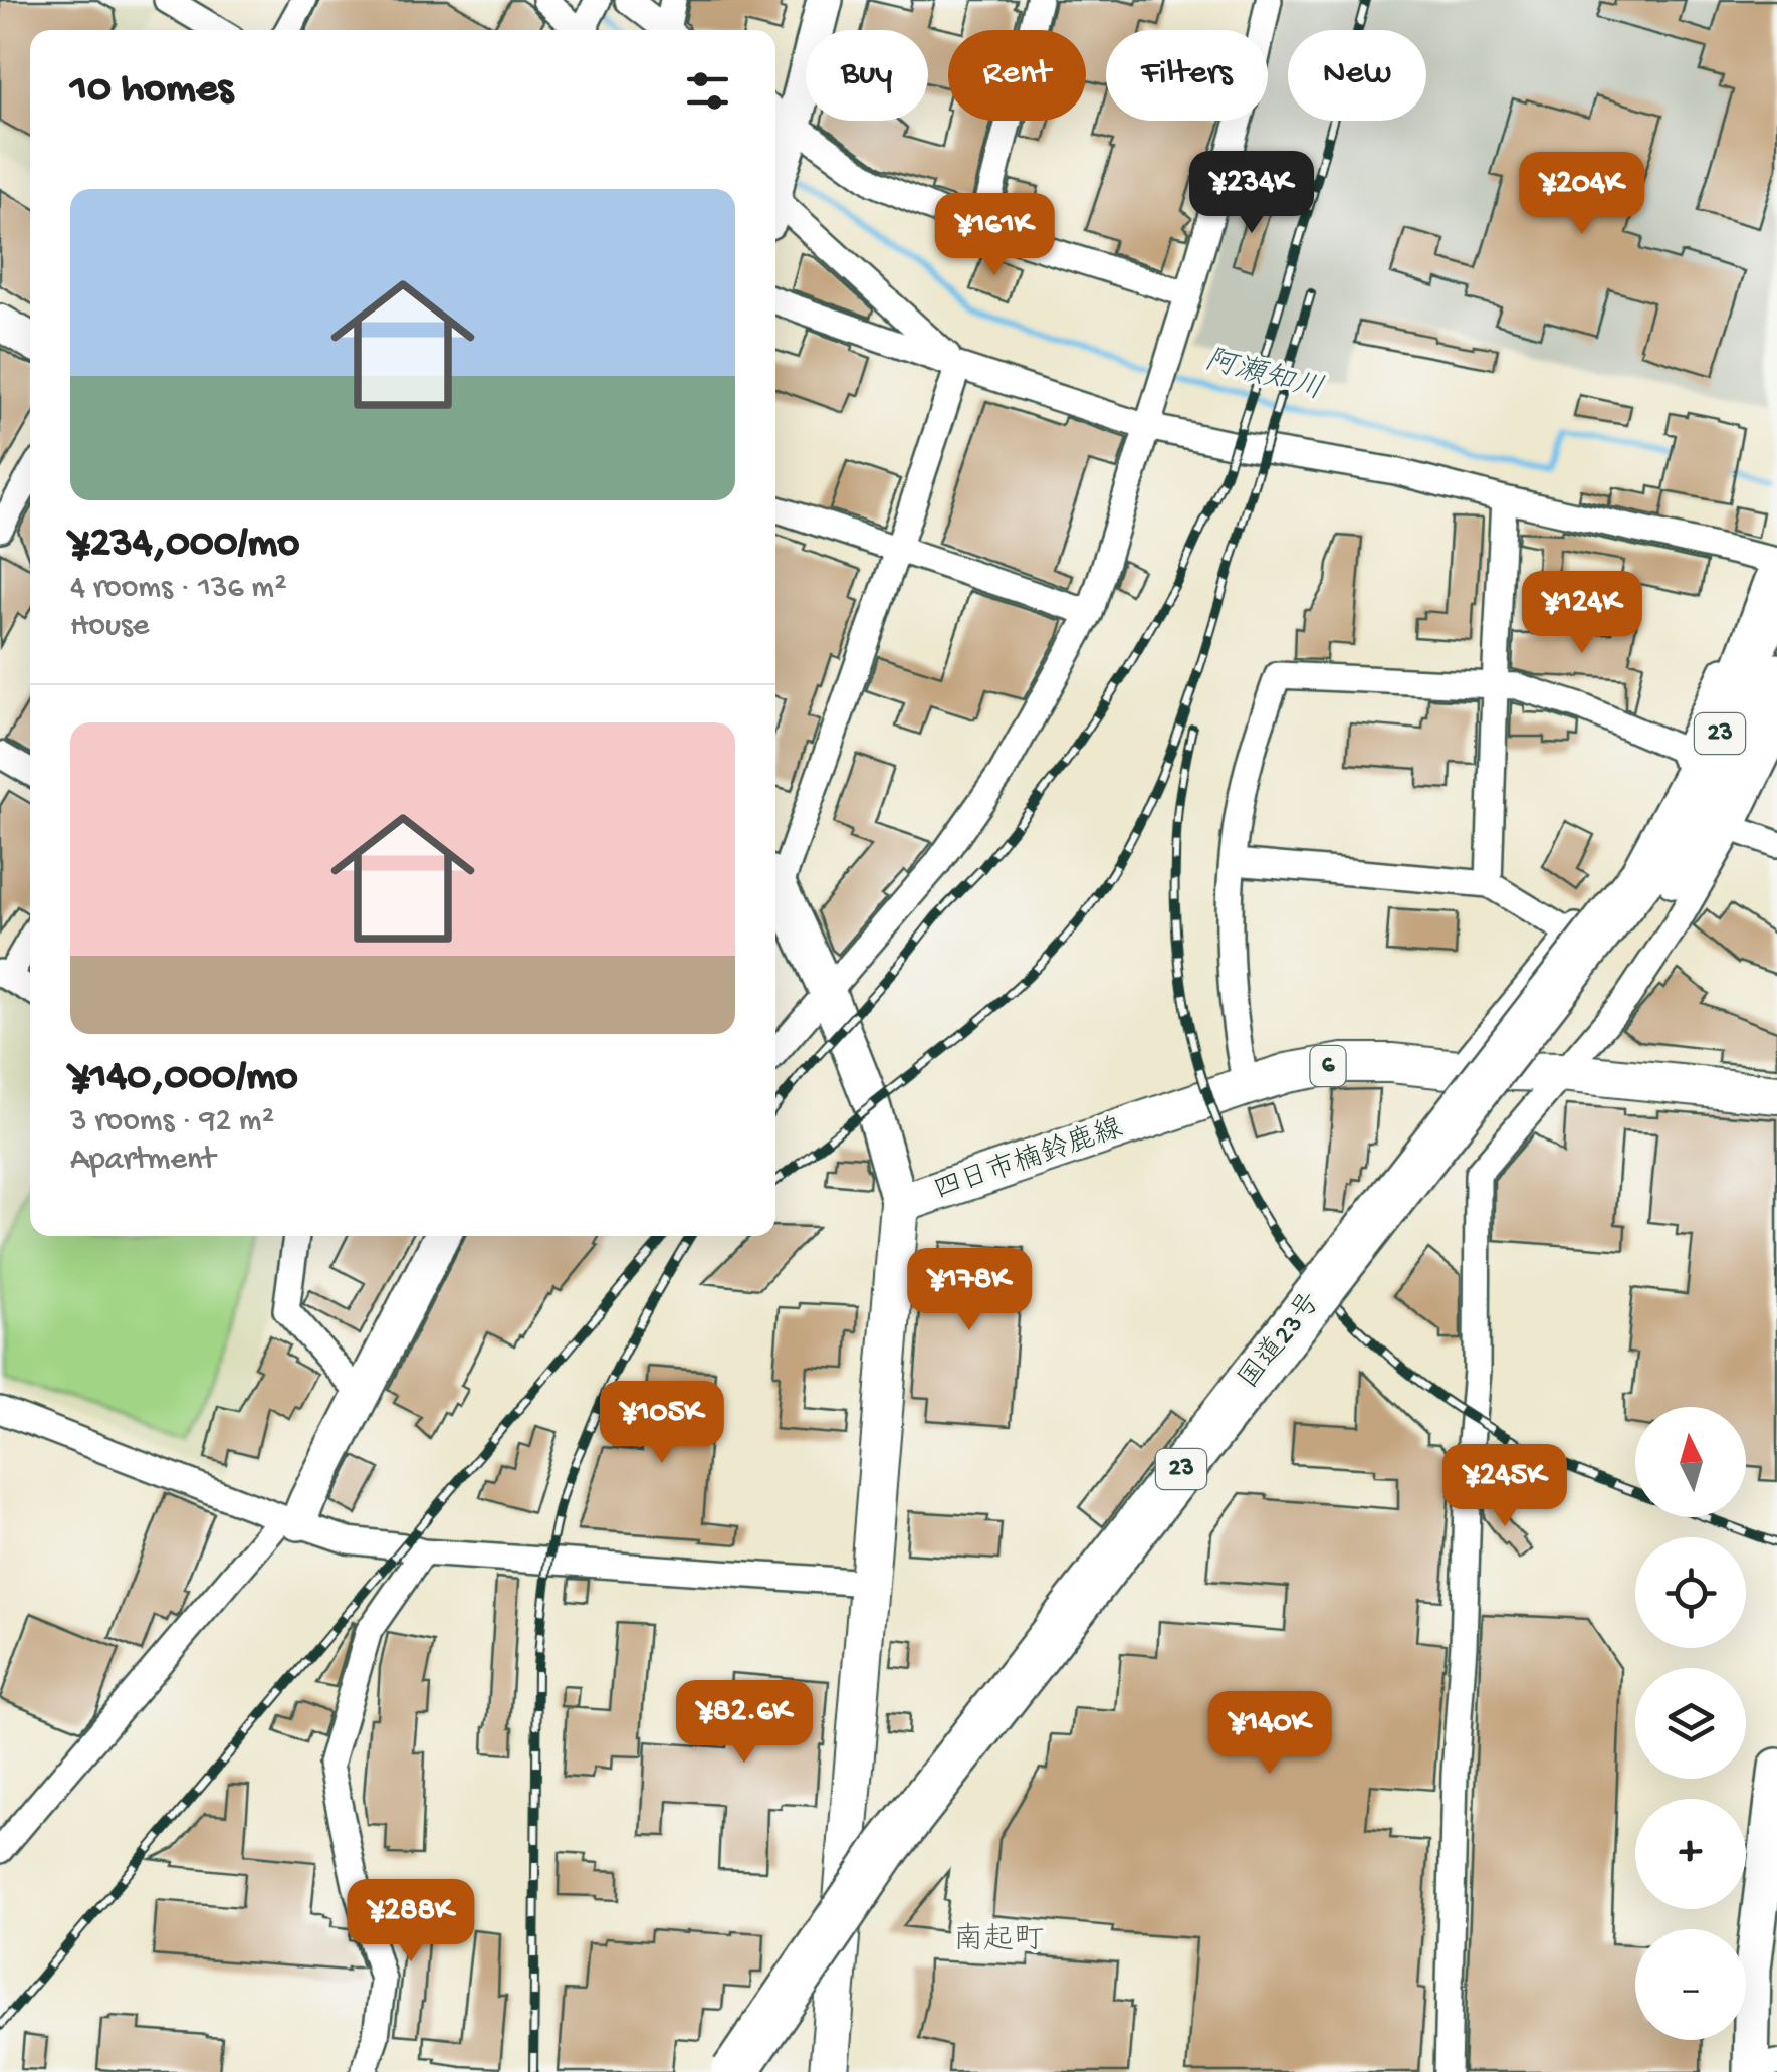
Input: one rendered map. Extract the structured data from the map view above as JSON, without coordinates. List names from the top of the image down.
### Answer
{
  "streets": {
    "highway": ["23", "国道23号"],
    "main road": ["6", "四日市楠鈴鹿線"]
  },
  "districts": ["南起町"],
  "water": ["阿瀬知川"],
  "north": "top",
  "page": {
    "chip": [
      "Buy",
      "Rent",
      "Filters",
      "New"
    ],
    "heading": "10 homes",
    "price": [
      "¥234K",
      "¥204K",
      "¥161K",
      "¥124K",
      "¥178K",
      "¥105K",
      "¥245K",
      "¥82.6K",
      "¥140K",
      "¥288K"
    ],
    "list": [
      {
        "name": "¥234,000/mo",
        "note": "4 rooms · 136 m² · House"
      },
      {
        "name": "¥140,000/mo",
        "note": "3 rooms · 92 m² · Apartment"
      }
    ],
    "map_buttons": ["+", "−"]
  }
}
